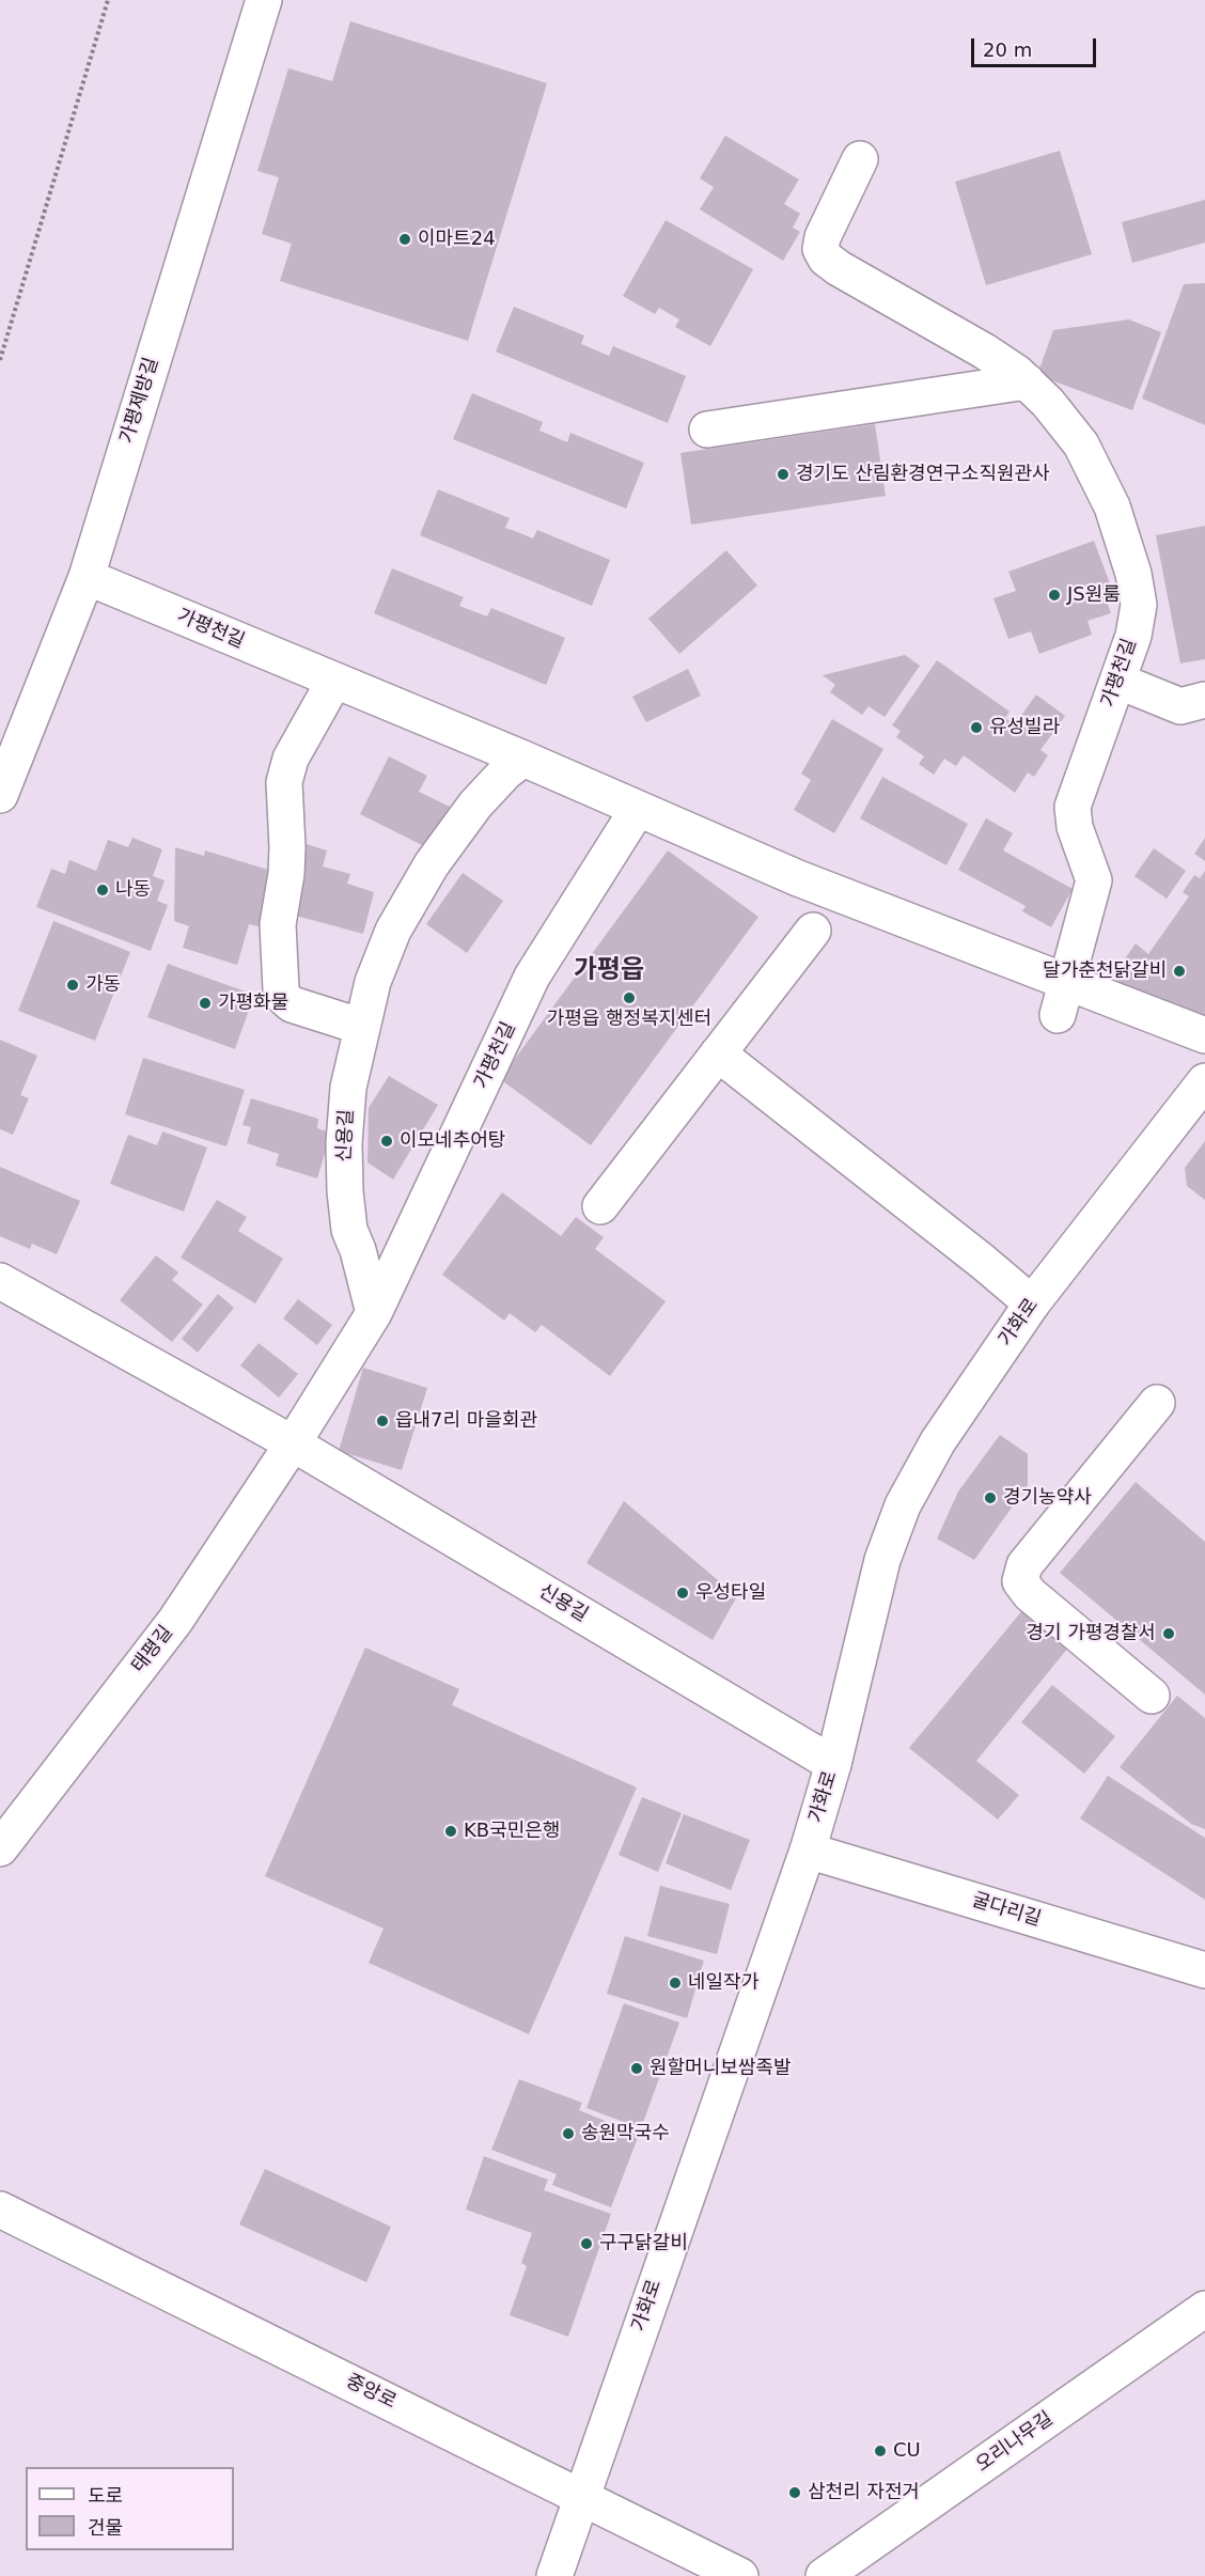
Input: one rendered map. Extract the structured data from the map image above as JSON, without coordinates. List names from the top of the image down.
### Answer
{
  "streets": {
    "street": [
      "가평제방길",
      "가평천길",
      "신용길",
      "가화로",
      "태평길",
      "굴다리길",
      "중앙로",
      "오리나무길"
    ]
  },
  "crossings": [
    ["가평제방길", "가평천길"],
    ["가평천길", "신용길"],
    ["신용길", "가화로"],
    ["신용길", "태평길"],
    ["가화로", "굴다리길"],
    ["가화로", "중앙로"]
  ],
  "districts": ["가평읍"],
  "places": [
    "이마트24",
    "경기도 산림환경연구소직원관사",
    "JS원룸",
    "유성빌라",
    "나동",
    "달가춘천닭갈비",
    "가동",
    "가평읍 행정복지센터",
    "가평화물",
    "이모네추어탕",
    "읍내7리 마을회관",
    "경기농약사",
    "우성타일",
    "경기 가평경찰서",
    "KB국민은행",
    "네일작가",
    "원할머니보쌈족발",
    "송원막국수",
    "구구닭갈비",
    "CU",
    "삼천리 자전거"
  ],
  "legend": ["도로", "건물"],
  "scale_bar": "20 m"
}
